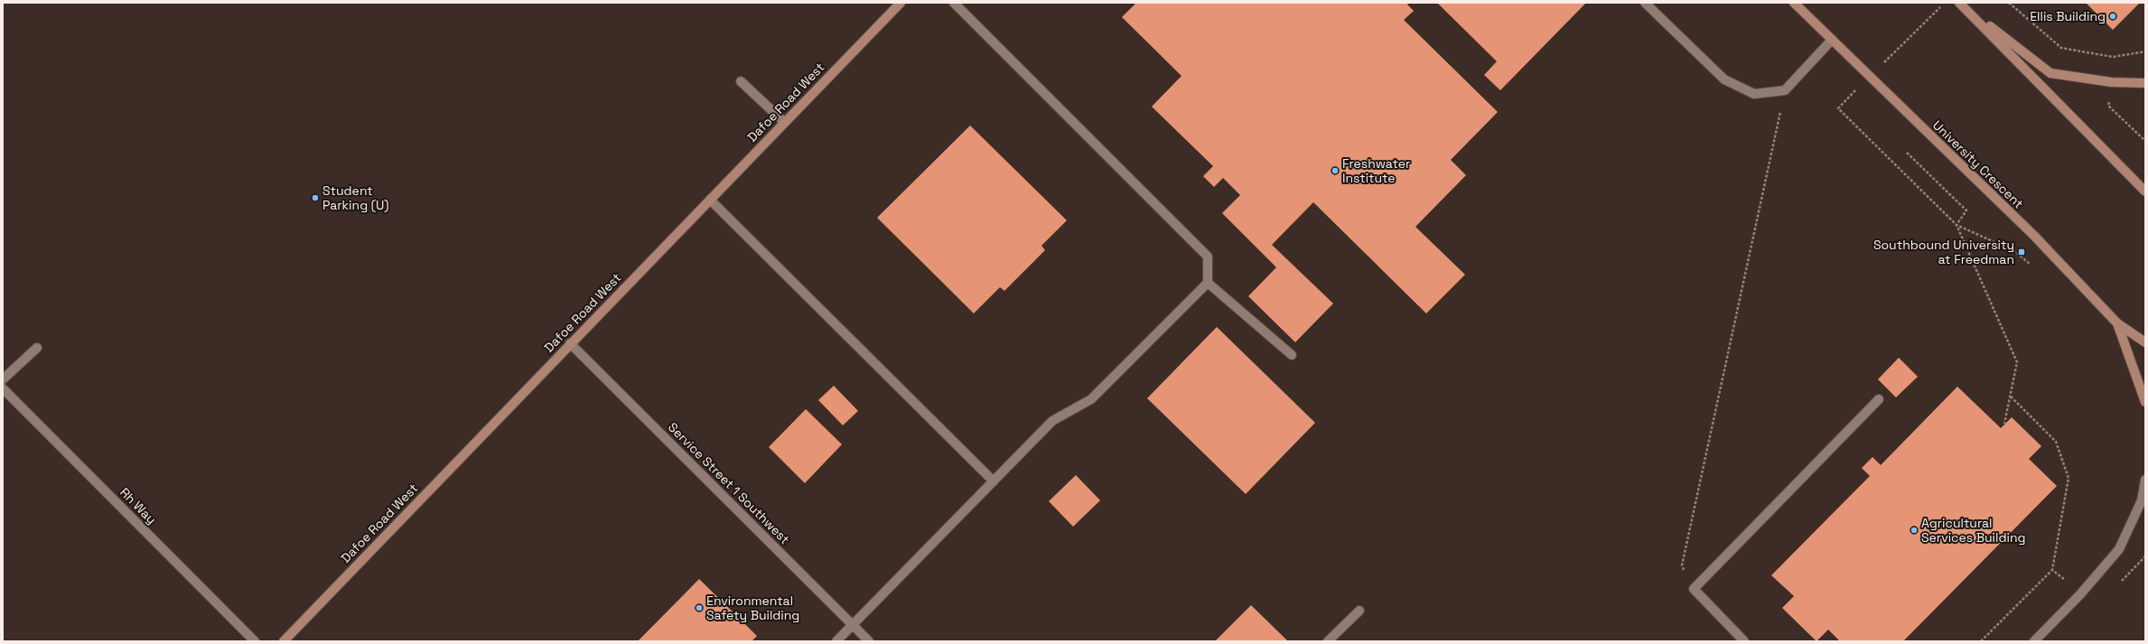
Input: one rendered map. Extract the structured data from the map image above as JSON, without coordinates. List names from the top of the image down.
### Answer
{
  "streets": {
    "street": [
      "Dafoe Road West",
      "University Crescent",
      "Service Street 1 Southwest",
      "Rh Way"
    ]
  },
  "crossings": [
    ["Dafoe Road West", "Service Street 1 Southwest"]
  ],
  "places": {
    "other": [
      "Ellis Building",
      "Freshwater Institute",
      "Student Parking (U)",
      "Agricultural Services Building",
      "Environmental Safety Building"
    ],
    "transit": ["Southbound University at Freedman"]
  }
}
